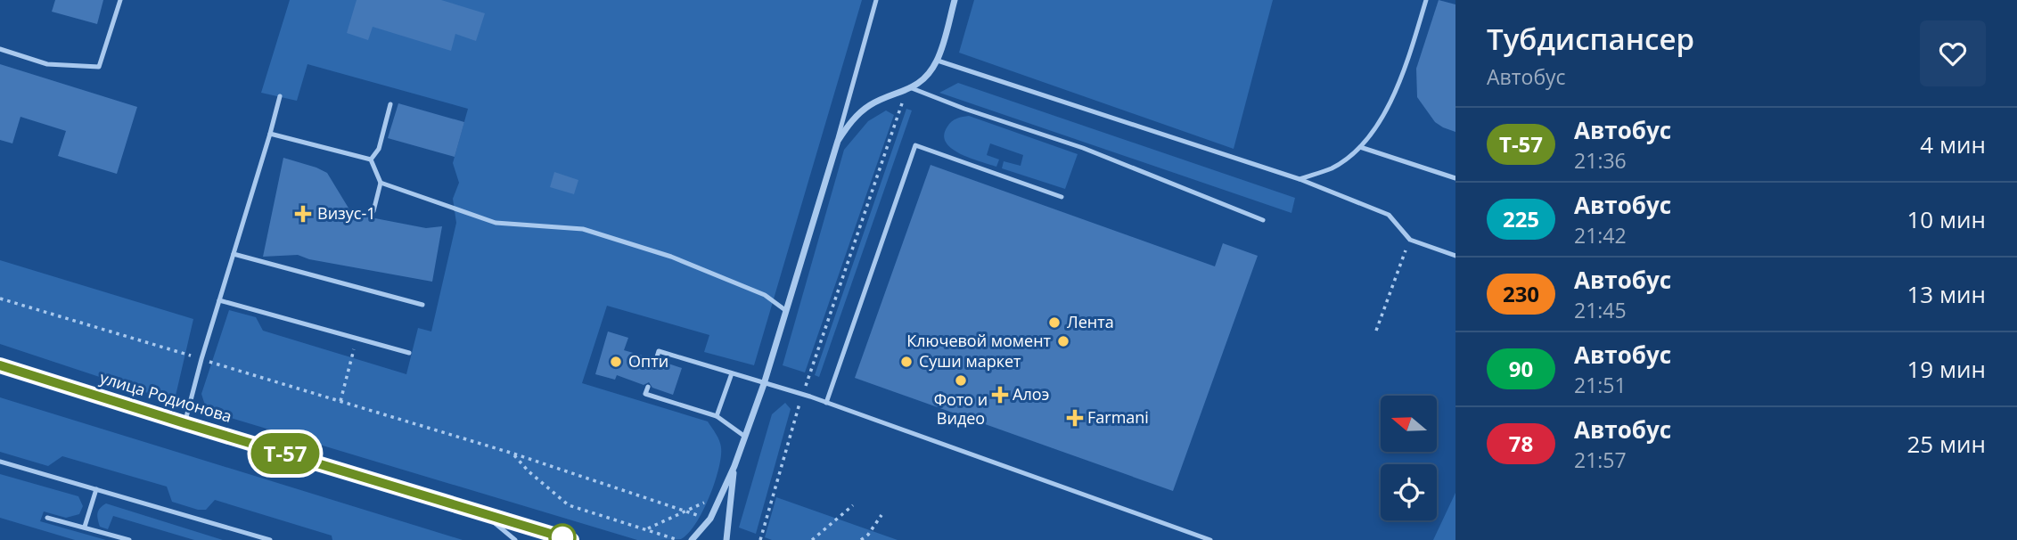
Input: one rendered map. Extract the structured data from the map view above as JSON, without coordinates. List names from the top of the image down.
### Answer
{
  "streets": {
    "main road": ["улица Родионова"]
  },
  "places": {
    "health": ["Визус-1", "Алоэ", "Farmani"],
    "other": [
      "Лента",
      "Ключевой момент",
      "Опти",
      "Суши маркет",
      "Фото и Видео"
    ]
  },
  "lines": ["bus line Т-57"],
  "north": "left",
  "page": {
    "on_map": "Т-57",
    "heading": ["Тубдиспансер", "Автобус"],
    "list": [
      {
        "mark": "Т-57",
        "name": "Автобус",
        "note": "21:36",
        "value": "4 мин"
      },
      {
        "mark": "225",
        "name": "Автобус",
        "note": "21:42",
        "value": "10 мин"
      },
      {
        "mark": "230",
        "name": "Автобус",
        "note": "21:45",
        "value": "13 мин"
      },
      {
        "mark": "90",
        "name": "Автобус",
        "note": "21:51",
        "value": "19 мин"
      },
      {
        "mark": "78",
        "name": "Автобус",
        "note": "21:57",
        "value": "25 мин"
      }
    ]
  }
}
